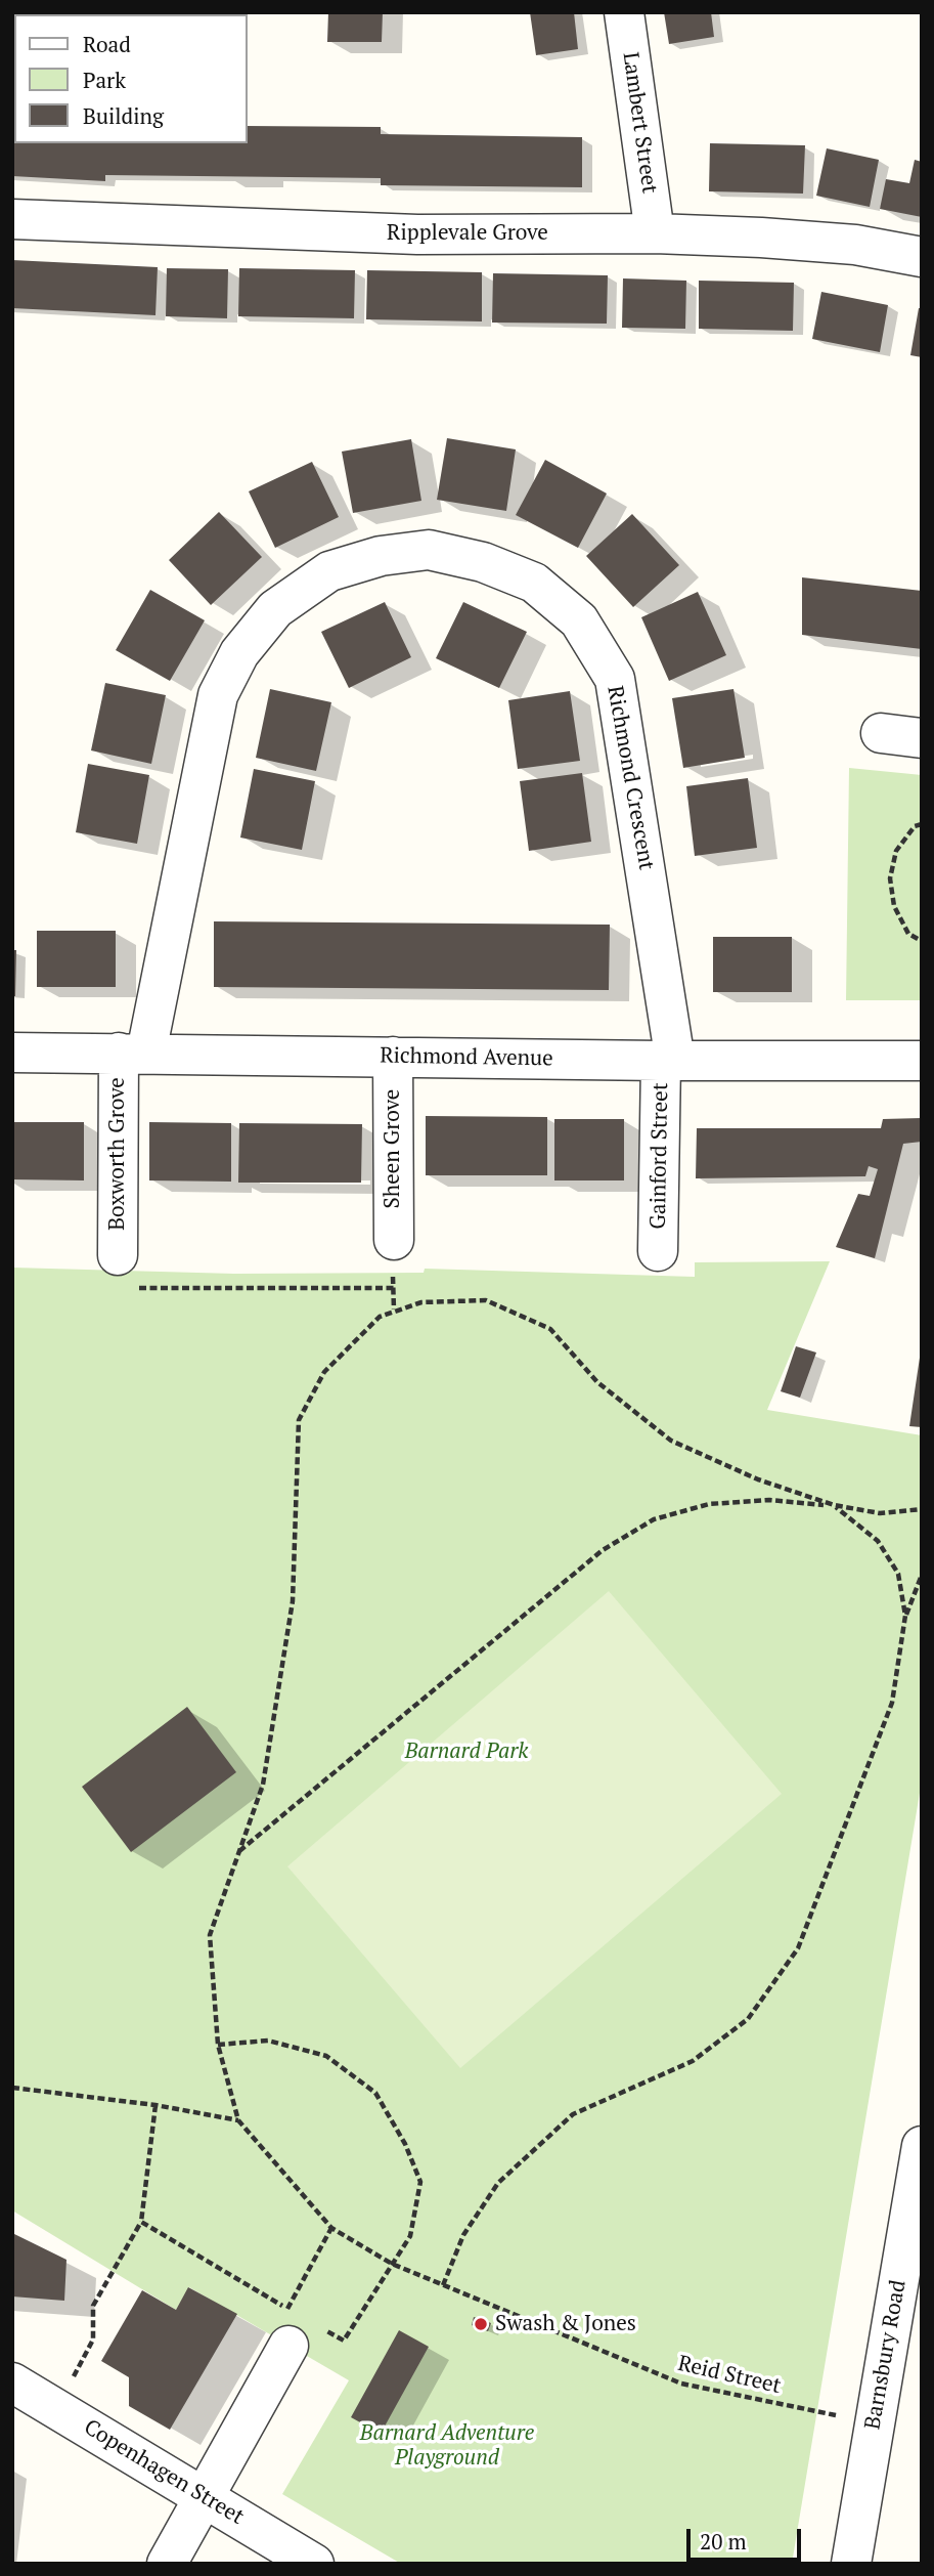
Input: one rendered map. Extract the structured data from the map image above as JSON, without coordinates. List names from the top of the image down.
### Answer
{
  "streets": {
    "street": [
      "Lambert Street",
      "Ripplevale Grove",
      "Richmond Crescent",
      "Richmond Avenue",
      "Sheen Grove",
      "Boxworth Grove",
      "Gainford Street",
      "Barnsbury Road",
      "Copenhagen Street"
    ],
    "path": ["Reid Street"]
  },
  "crossings": [
    ["Lambert Street", "Ripplevale Grove"],
    ["Richmond Crescent", "Richmond Avenue"],
    ["Richmond Crescent", "Boxworth Grove"],
    ["Richmond Crescent", "Gainford Street"],
    ["Richmond Avenue", "Sheen Grove"],
    ["Richmond Avenue", "Boxworth Grove"],
    ["Richmond Avenue", "Gainford Street"]
  ],
  "parks": ["Barnard Park", "Barnard Adventure Playground"],
  "places": ["Swash & Jones"],
  "legend": ["Road", "Park", "Building"],
  "scale_bar": "20 m"
}
